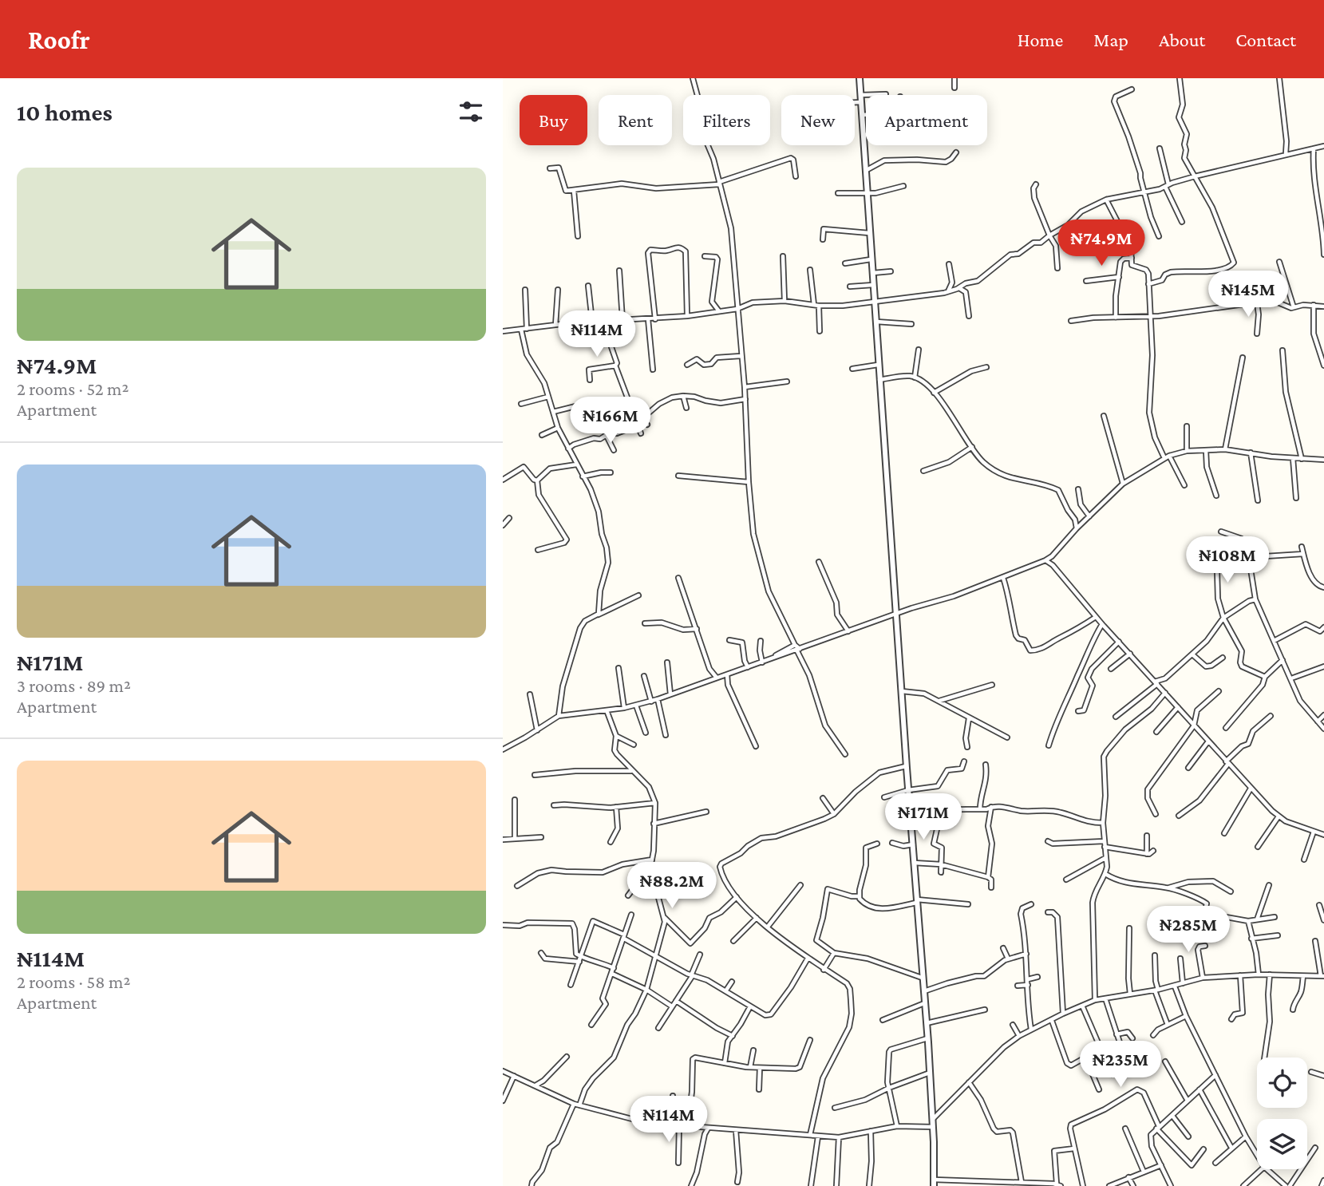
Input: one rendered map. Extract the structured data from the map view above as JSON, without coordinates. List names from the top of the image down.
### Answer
{
  "page": {
    "header": "Roofr",
    "nav": [
      "Home",
      "Map",
      "About",
      "Contact"
    ],
    "heading": "10 homes",
    "chip": [
      "Buy",
      "Rent",
      "Filters",
      "New",
      "Apartment"
    ],
    "list": [
      {
        "name": "₦74.9M",
        "note": "2 rooms · 52 m² · Apartment"
      },
      {
        "name": "₦171M",
        "note": "3 rooms · 89 m² · Apartment"
      },
      {
        "name": "₦114M",
        "note": "2 rooms · 58 m² · Apartment"
      }
    ],
    "price": [
      "₦74.9M",
      "₦145M",
      "₦114M",
      "₦166M",
      "₦108M",
      "₦171M",
      "₦88.2M",
      "₦285M",
      "₦235M",
      "₦114M"
    ]
  }
}
